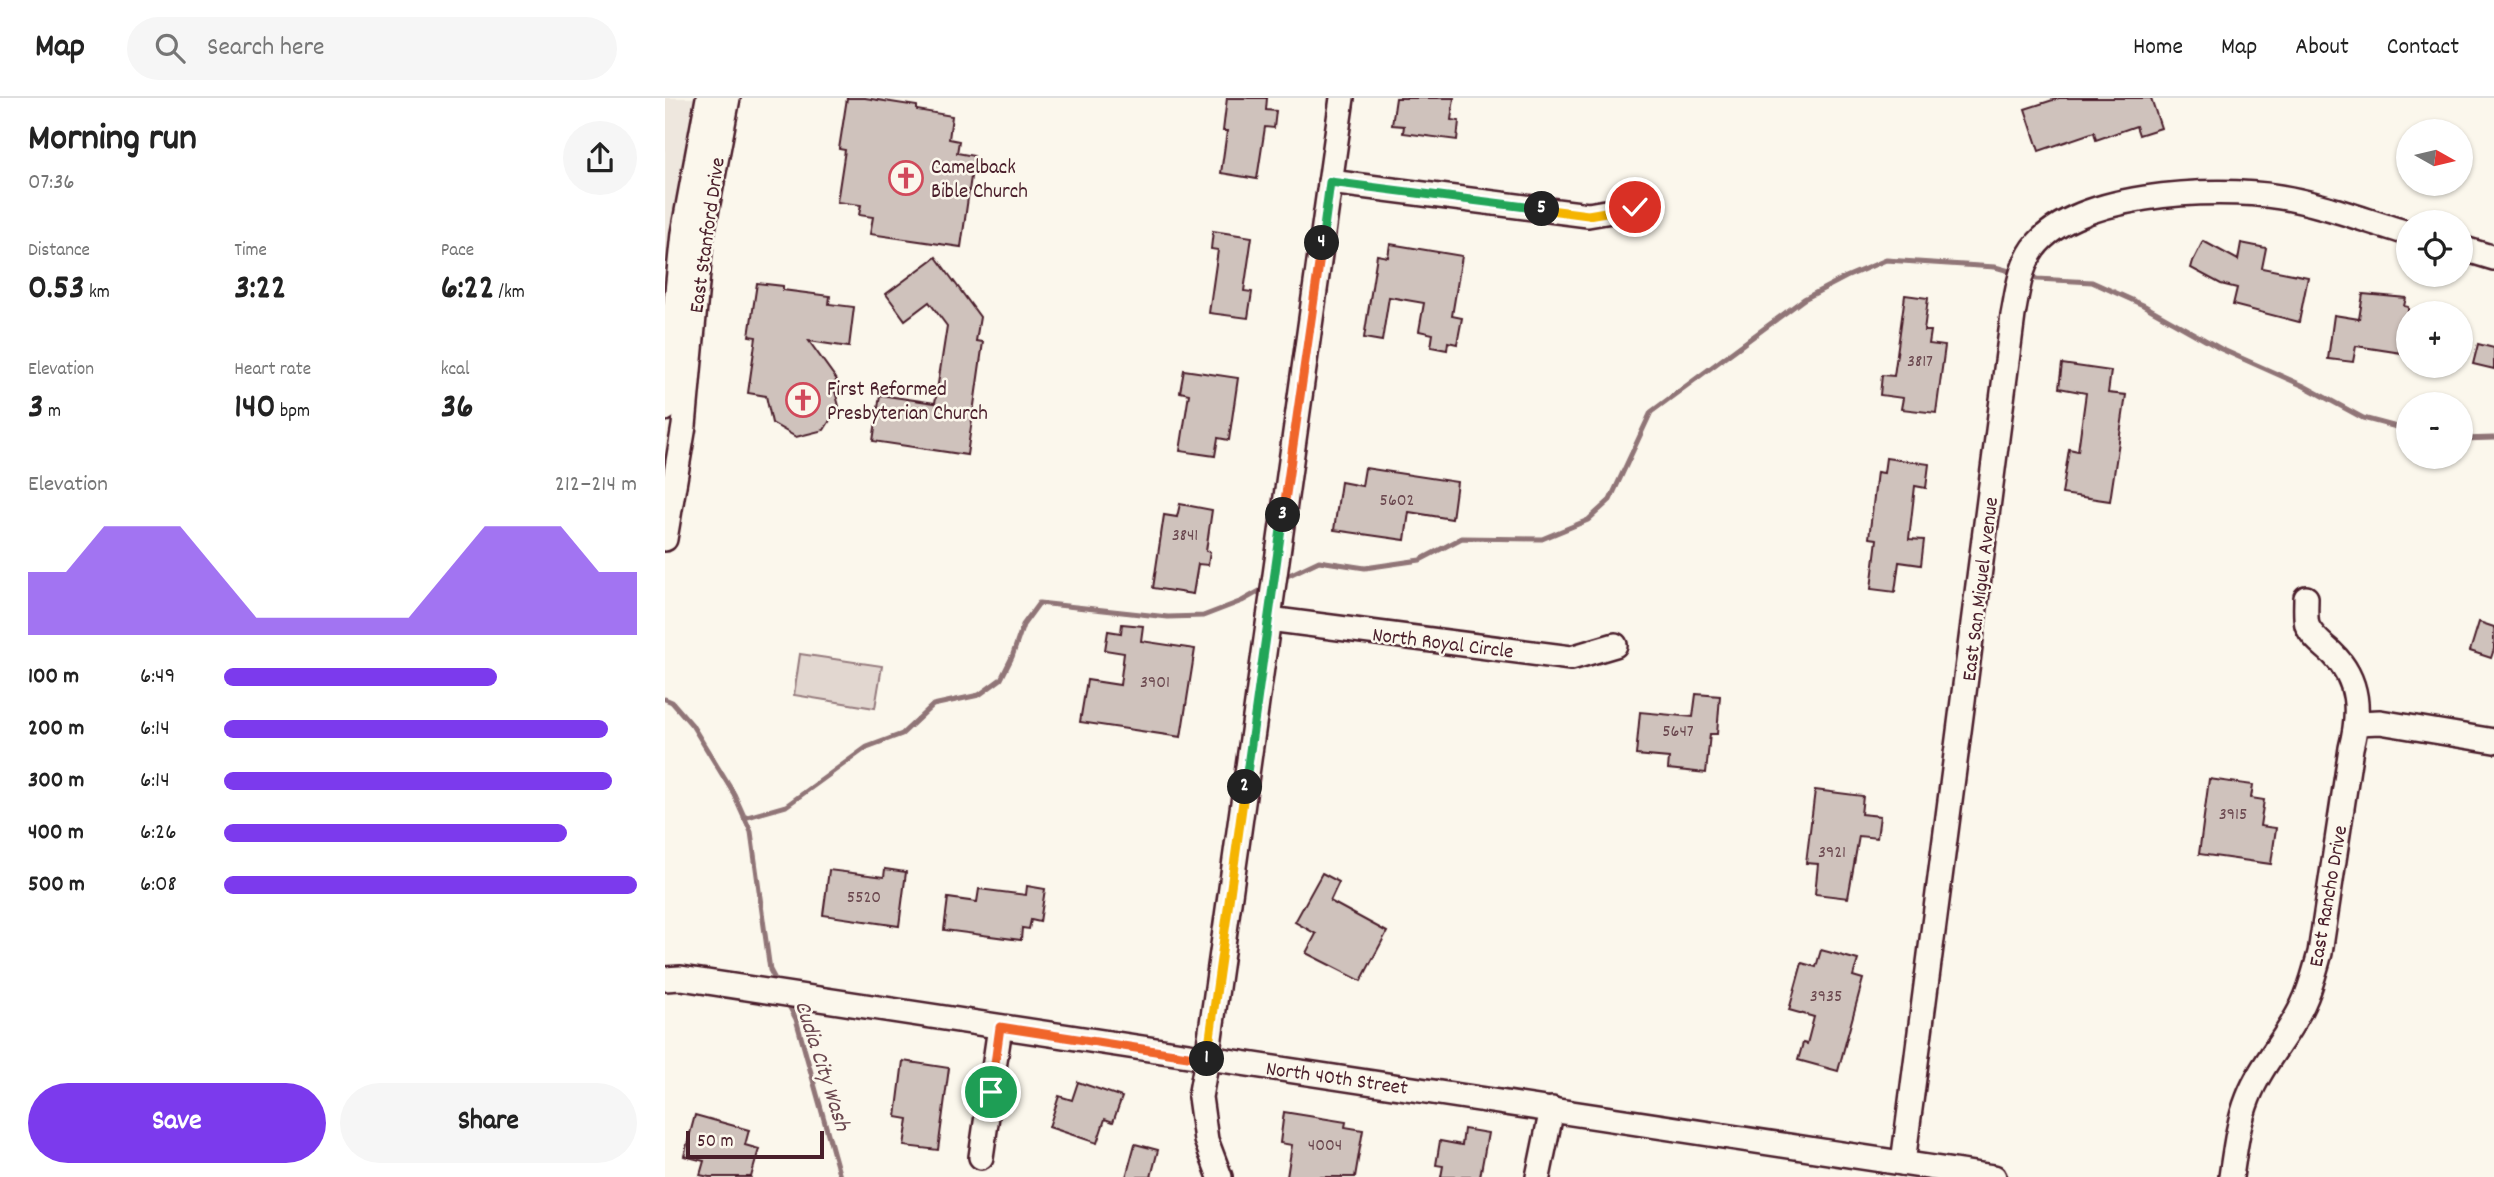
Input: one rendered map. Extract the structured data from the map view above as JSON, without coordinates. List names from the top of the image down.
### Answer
{
  "streets": {
    "street": [
      "East Stanford Drive",
      "East San Miguel Avenue",
      "North Royal Circle",
      "East Rancho Drive",
      "North 40th Street"
    ]
  },
  "crossings": [
    ["East San Miguel Avenue", "North 40th Street"]
  ],
  "water": ["Cudia City Wash"],
  "places": {
    "church": ["Camelback Bible Church", "First Reformed Presbyterian Church"]
  },
  "house_numbers": [
    "3817",
    "5602",
    "3841",
    "3901",
    "5647",
    "3915",
    "3921",
    "5520",
    "3935",
    "4004"
  ],
  "scale_bar": "50 m",
  "north": "right",
  "page": {
    "header": "Map",
    "search": "Search here",
    "nav": [
      "Home",
      "Map",
      "About",
      "Contact"
    ],
    "heading": ["Morning run", "07:36"],
    "map_buttons": ["+", "−"],
    "pins": [
      "5",
      "4",
      "3",
      "2",
      "1"
    ],
    "stats": [
      ["Distance", "0.53 km"],
      ["Time", "3:22"],
      ["Pace", "6:22 /km"],
      ["Elevation", "3 m"],
      ["Heart rate", "140 bpm"],
      ["kcal", "36"]
    ],
    "chart": ["Elevation", "212–214 m"],
    "list": [
      {
        "name": "100 m",
        "note": "6:49"
      },
      {
        "name": "200 m",
        "note": "6:14"
      },
      {
        "name": "300 m",
        "note": "6:14"
      },
      {
        "name": "400 m",
        "note": "6:26"
      },
      {
        "name": "500 m",
        "note": "6:08"
      }
    ],
    "buttons": ["Save", "Share"],
    "scale": "50 m"
  }
}
